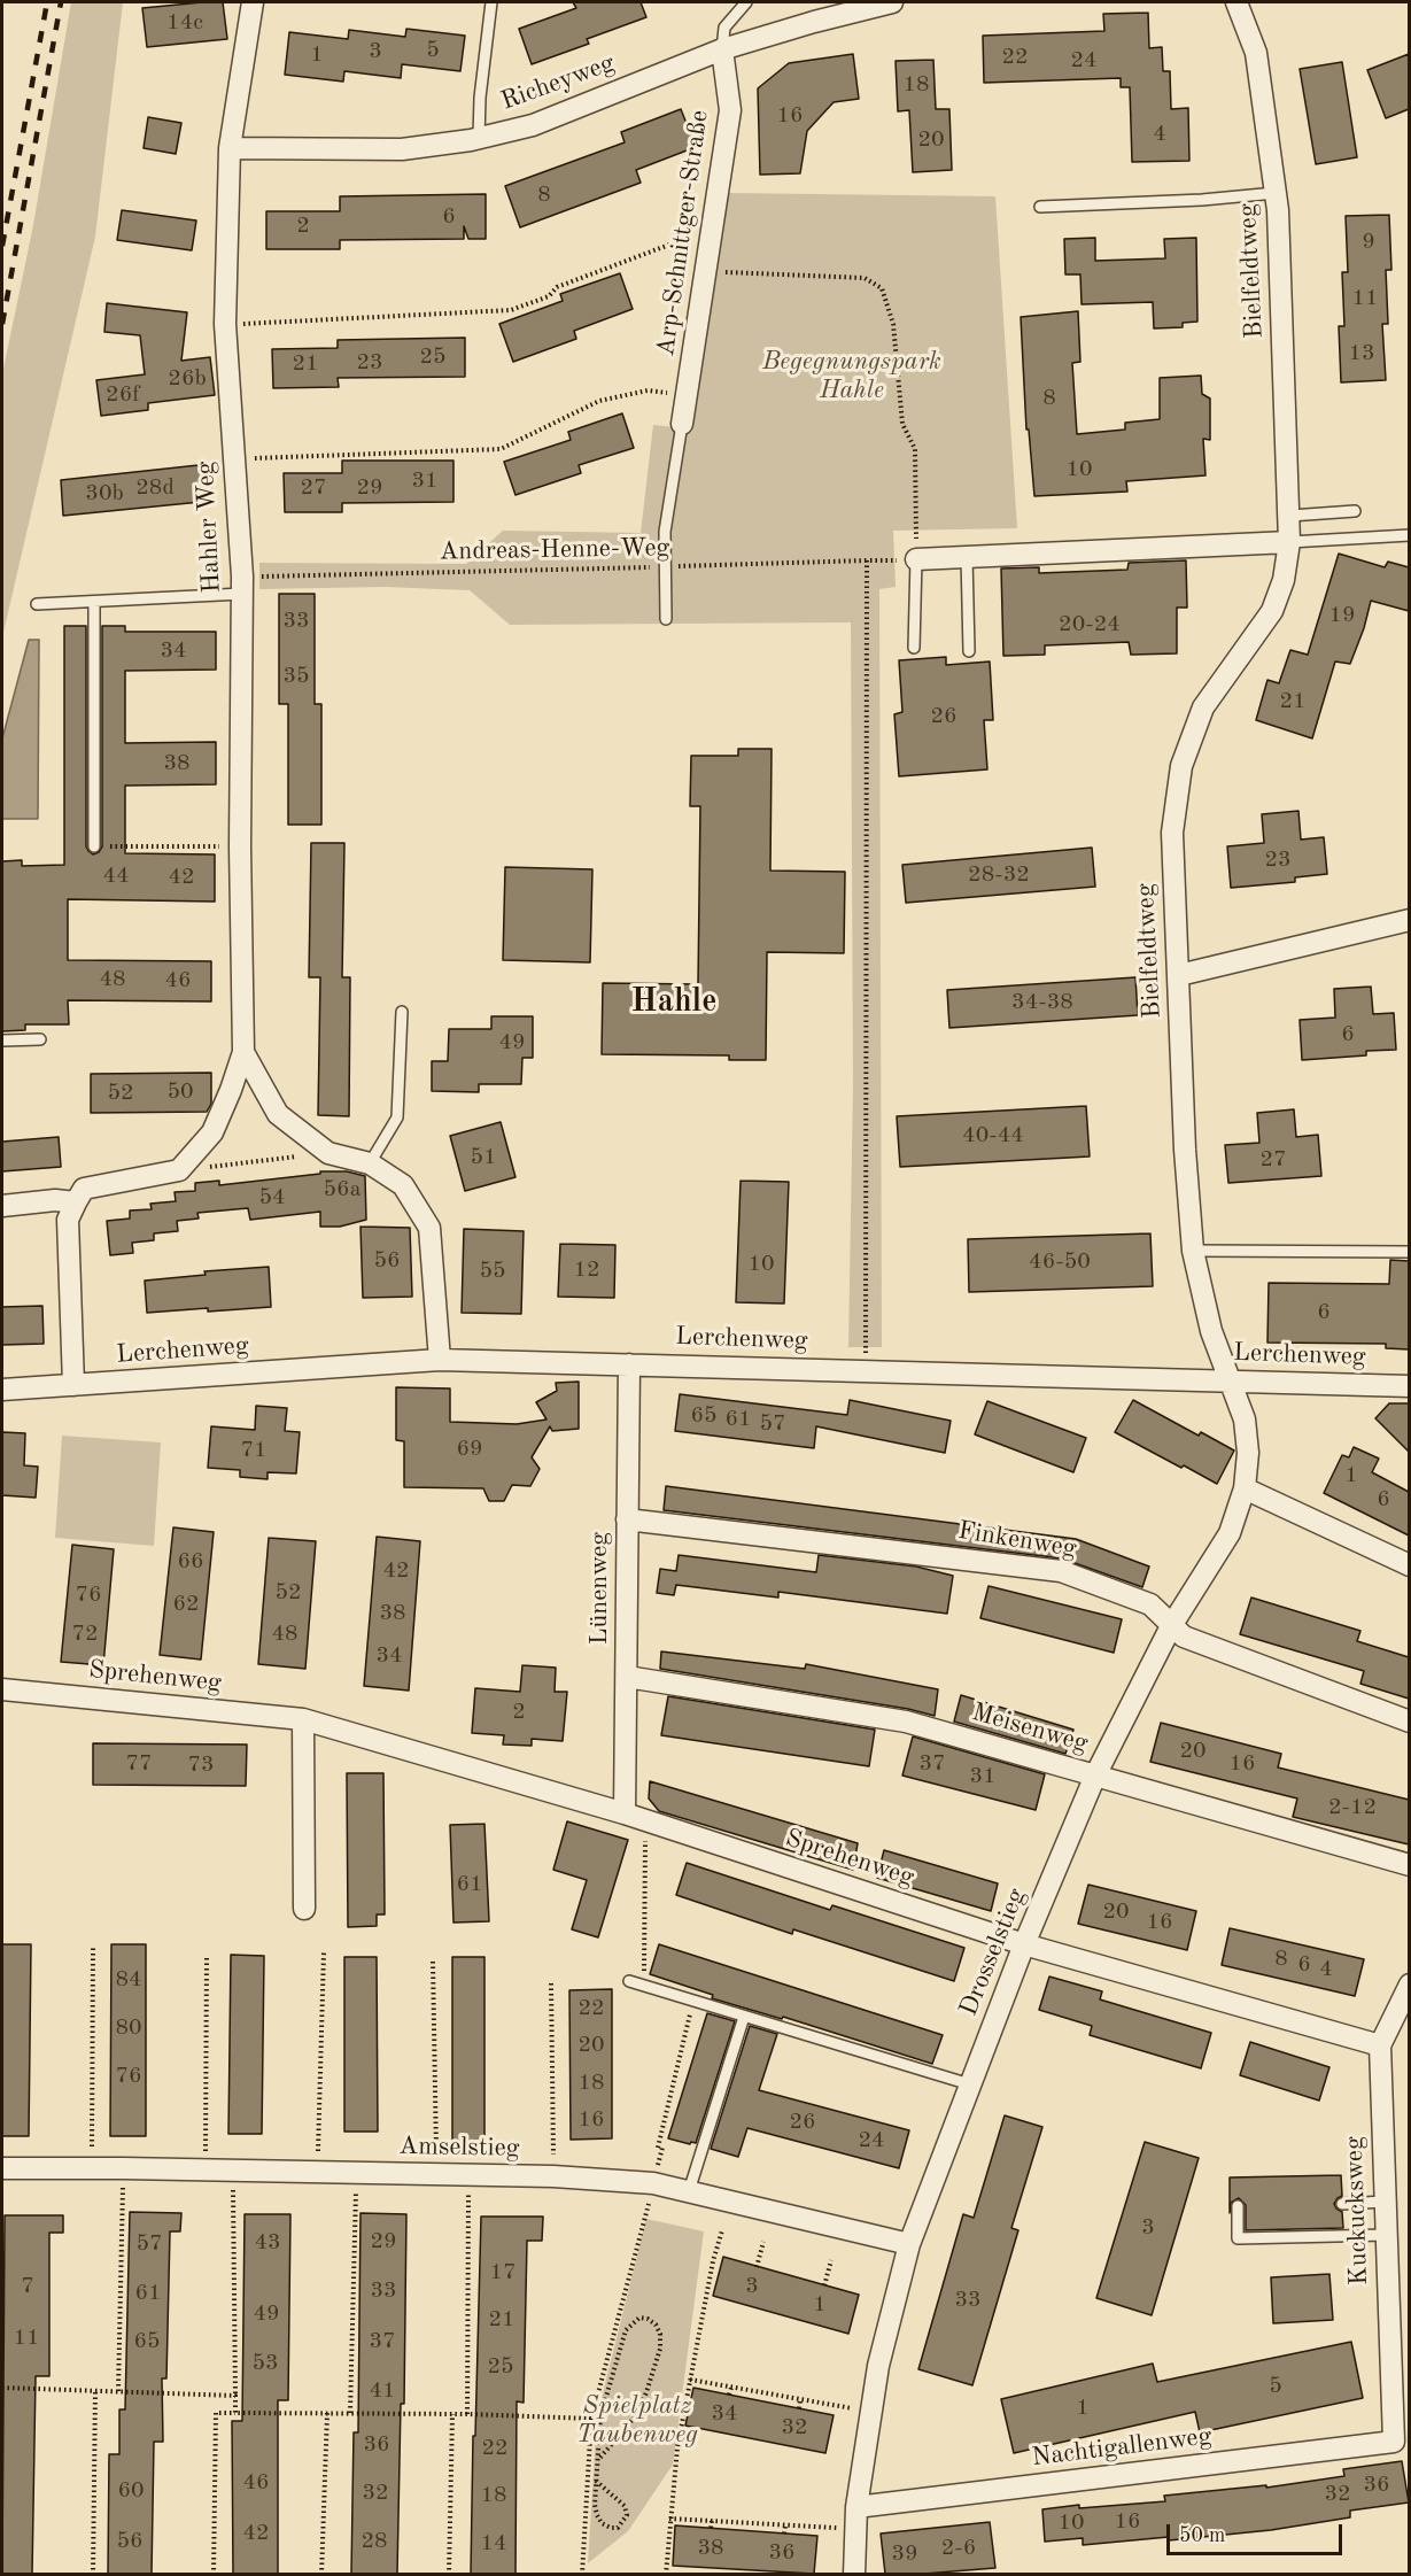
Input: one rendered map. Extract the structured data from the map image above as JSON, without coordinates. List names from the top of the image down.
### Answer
{
  "streets": {
    "street": [
      "Richeyweg",
      "Arp-Schnittger-Straße",
      "Bielfeldtweg",
      "Hahler Weg",
      "Lerchenweg",
      "Finkenweg",
      "Lünenweg",
      "Sprehenweg",
      "Meisenweg",
      "Drosselstieg",
      "Amselstieg",
      "Kuckucksweg",
      "Nachtigallenweg"
    ],
    "path": ["Andreas-Henne-Weg"]
  },
  "crossings": [
    ["Richeyweg", "Arp-Schnittger-Straße"],
    ["Richeyweg", "Hahler Weg"],
    ["Bielfeldtweg", "Lerchenweg"],
    ["Bielfeldtweg", "Drosselstieg"],
    ["Hahler Weg", "Andreas-Henne-Weg"],
    ["Hahler Weg", "Lerchenweg"],
    ["Lerchenweg", "Lünenweg"],
    ["Lerchenweg", "Drosselstieg"],
    ["Finkenweg", "Lünenweg"],
    ["Finkenweg", "Drosselstieg"],
    ["Lünenweg", "Sprehenweg"],
    ["Lünenweg", "Meisenweg"],
    ["Sprehenweg", "Drosselstieg"],
    ["Sprehenweg", "Kuckucksweg"],
    ["Meisenweg", "Drosselstieg"],
    ["Drosselstieg", "Amselstieg"],
    ["Drosselstieg", "Nachtigallenweg"],
    ["Kuckucksweg", "Nachtigallenweg"]
  ],
  "districts": ["Hahle"],
  "parks": ["Begegnungspark Hahle", "Spielplatz Taubenweg"],
  "house_numbers": [
    "14c",
    "5",
    "3",
    "1",
    "22",
    "24",
    "18",
    "16",
    "4",
    "20",
    "8",
    "6",
    "2",
    "9",
    "11",
    "13",
    "25",
    "23",
    "21",
    "26b",
    "26f",
    "8",
    "10",
    "31",
    "28d",
    "27",
    "29",
    "30b",
    "19",
    "33",
    "20-24",
    "34",
    "35",
    "21",
    "26",
    "38",
    "23",
    "28-32",
    "44",
    "42",
    "48",
    "46",
    "34-38",
    "6",
    "49",
    "50",
    "52",
    "40-44",
    "51",
    "27",
    "56a",
    "54",
    "56",
    "46-50",
    "10",
    "12",
    "55",
    "6",
    "65",
    "61",
    "57",
    "69",
    "71",
    "1",
    "6",
    "66",
    "42",
    "52",
    "76",
    "62",
    "38",
    "72",
    "48",
    "34",
    "2",
    "20",
    "77",
    "37",
    "16",
    "73",
    "31",
    "2-12",
    "61",
    "20",
    "16",
    "8",
    "6",
    "4",
    "84",
    "22",
    "80",
    "20",
    "76",
    "18",
    "16",
    "26",
    "24",
    "3",
    "29",
    "43",
    "57",
    "17",
    "7",
    "3",
    "33",
    "61",
    "33",
    "1",
    "49",
    "21",
    "11",
    "65",
    "37",
    "53",
    "25",
    "5",
    "41",
    "1",
    "34",
    "32",
    "36",
    "22",
    "46",
    "36",
    "60",
    "32",
    "32",
    "18",
    "16",
    "10",
    "42",
    "56",
    "28",
    "14",
    "38",
    "2-6",
    "36",
    "39"
  ],
  "scale_bar": "50 m"
}
